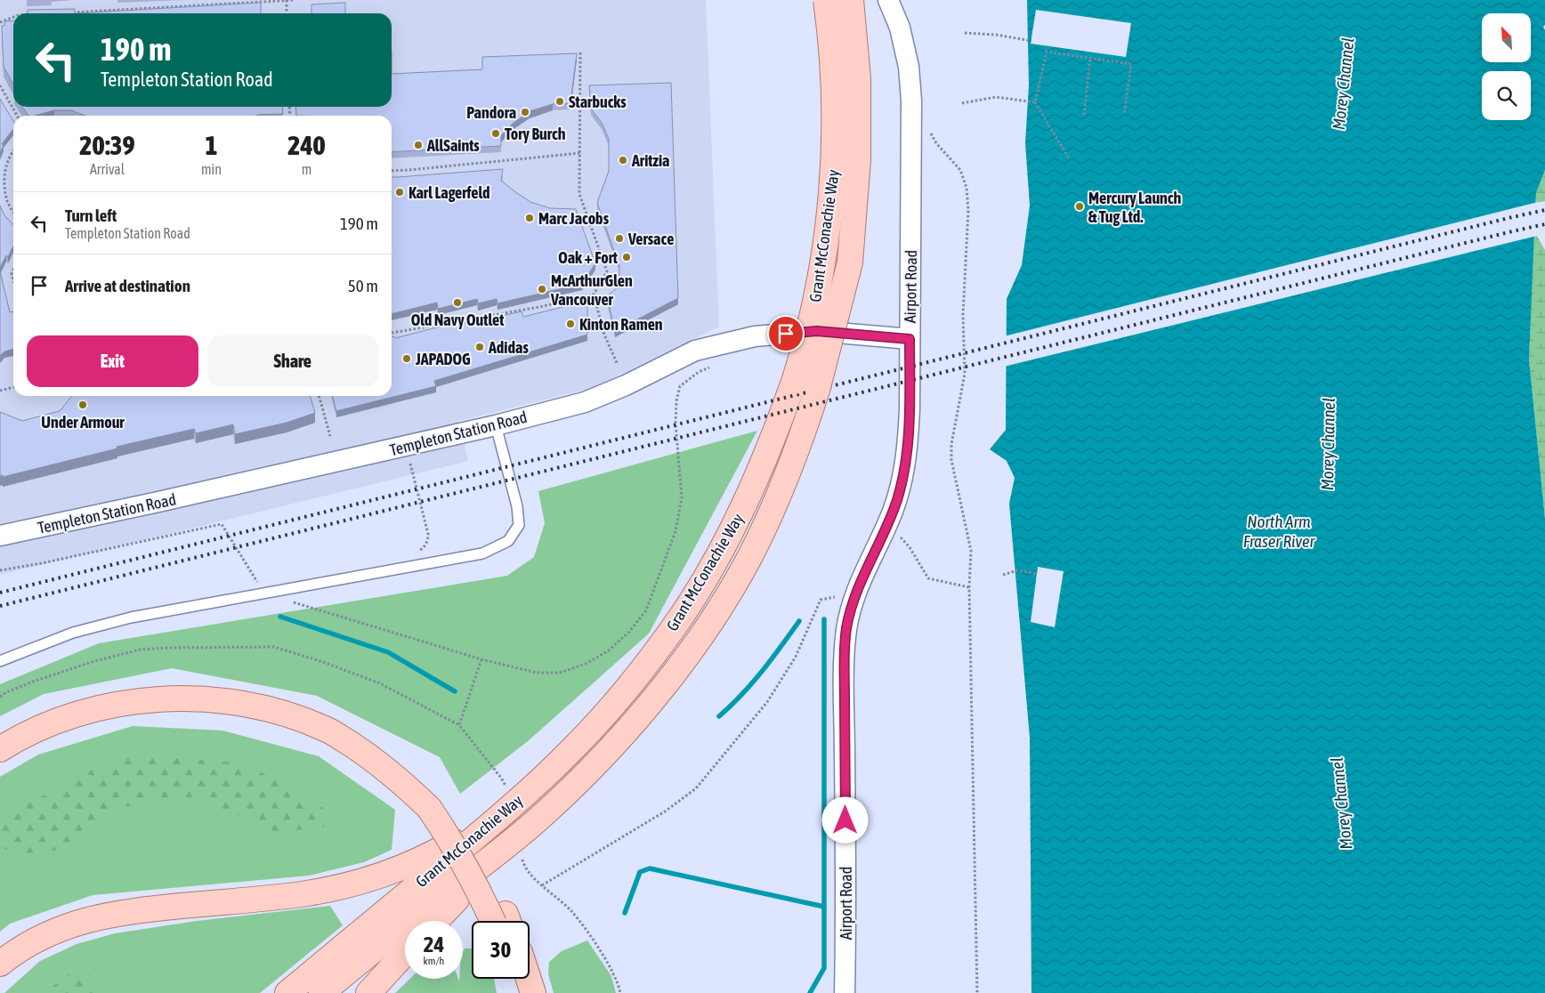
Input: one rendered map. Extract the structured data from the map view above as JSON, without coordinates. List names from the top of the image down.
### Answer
{
  "streets": {
    "main road": ["Grant McConachie Way"],
    "street": ["Airport Road", "Templeton Station Road"]
  },
  "crossings": [
    ["Airport Road", "Templeton Station Road"]
  ],
  "water": ["Morey Channel", "North Arm Fraser River"],
  "places": [
    "Starbucks",
    "Pandora",
    "Tory Burch",
    "AllSaints",
    "Aritzia",
    "Karl Lagerfeld",
    "Mercury Launch & Tug Ltd.",
    "Marc Jacobs",
    "Versace",
    "Oak + Fort",
    "McArthurGlen Vancouver",
    "Old Navy Outlet",
    "Kinton Ramen",
    "Adidas",
    "JAPADOG",
    "Under Armour"
  ],
  "north": "top left",
  "page": {
    "turn": ["190 m", "Templeton Station Road"],
    "eta": [
      "20:39",
      "Arrival",
      "1",
      "min",
      "240",
      "m"
    ],
    "list": [
      {
        "name": "Turn left",
        "note": "Templeton Station Road",
        "value": "190 m"
      },
      {
        "name": "Arrive at destination",
        "value": "50 m"
      }
    ],
    "buttons": ["Exit", "Share"],
    "speed": "24 km/h",
    "limit": "30"
  }
}
